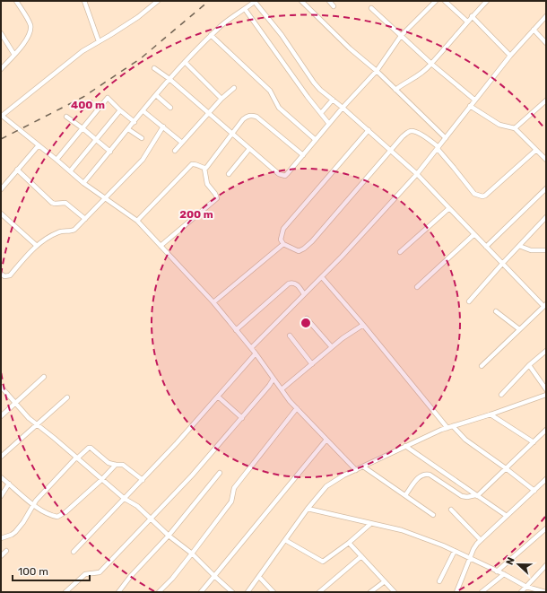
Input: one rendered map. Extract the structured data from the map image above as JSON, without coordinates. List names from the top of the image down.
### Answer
{
  "scale_bar": "100 m",
  "north": "left",
  "rings": ["400 m", "200 m"]
}
